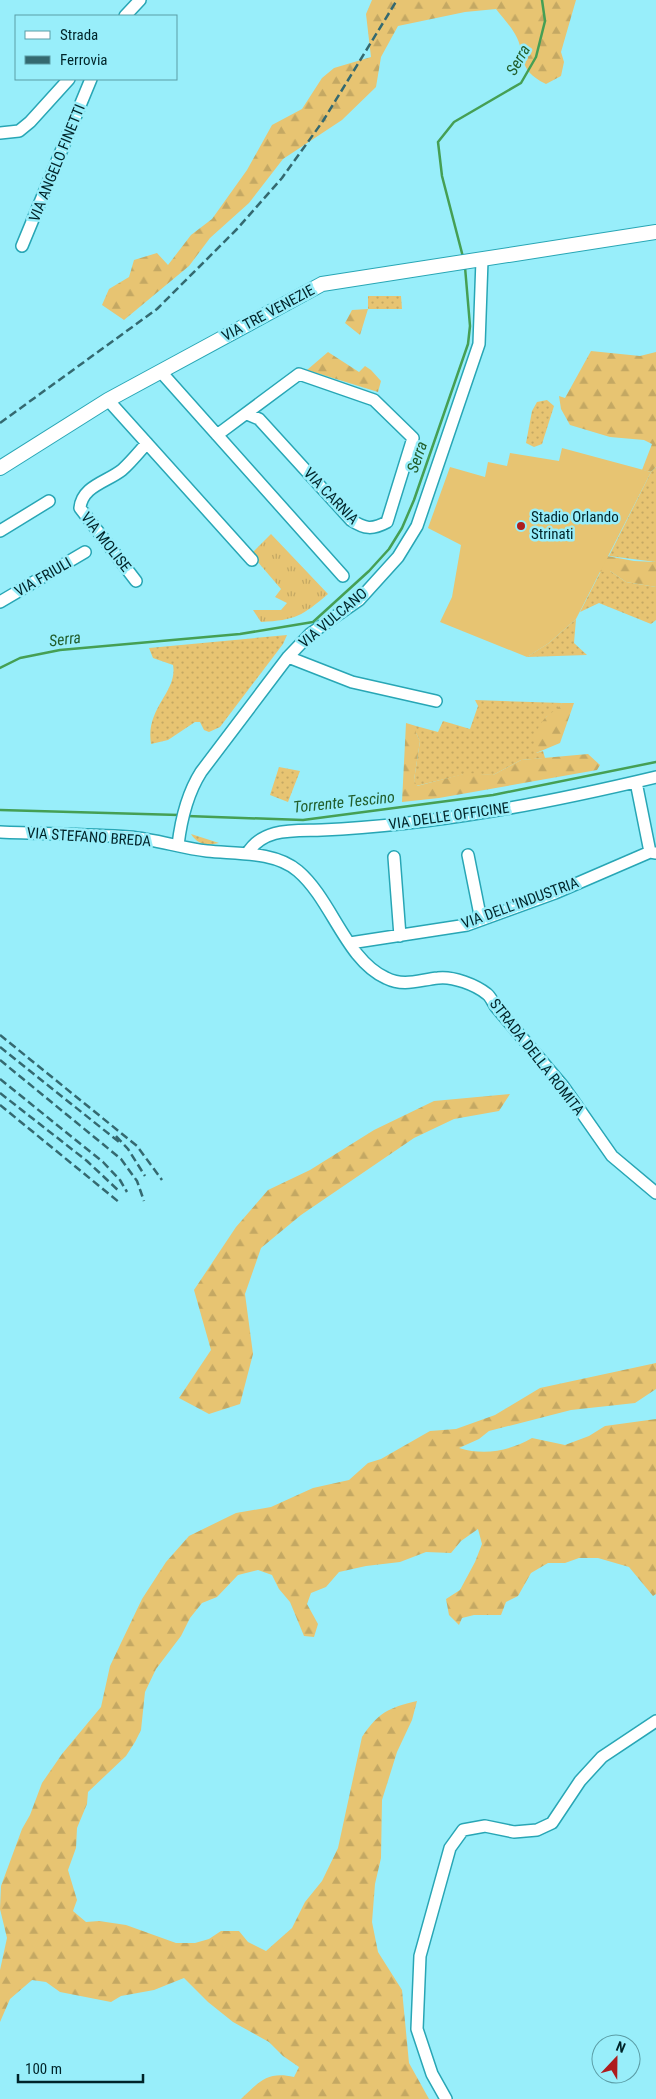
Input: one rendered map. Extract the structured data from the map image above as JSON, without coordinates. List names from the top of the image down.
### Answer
{
  "streets": {
    "main road": ["VIA TRE VENEZIE"],
    "street": [
      "VIA ANGELO FINETTI",
      "VIA CARNIA",
      "VIA MOLISE",
      "VIA FRIULI",
      "VIA VULCANO",
      "VIA DELLE OFFICINE",
      "VIA STEFANO BREDA",
      "VIA DELL'INDUSTRIA",
      "STRADA DELLA ROMITA"
    ]
  },
  "crossings": [
    ["VIA TRE VENEZIE", "VIA VULCANO"],
    ["VIA VULCANO", "VIA STEFANO BREDA"],
    ["VIA VULCANO", "STRADA DELLA ROMITA"],
    ["VIA DELLE OFFICINE", "STRADA DELLA ROMITA"],
    ["VIA STEFANO BREDA", "STRADA DELLA ROMITA"],
    ["VIA DELL'INDUSTRIA", "STRADA DELLA ROMITA"]
  ],
  "water": ["Serra", "Torrente Tescino"],
  "places": ["Stadio Orlando Strinati"],
  "legend": ["Strada", "Ferrovia"],
  "scale_bar": "100 m",
  "north": "top"
}
